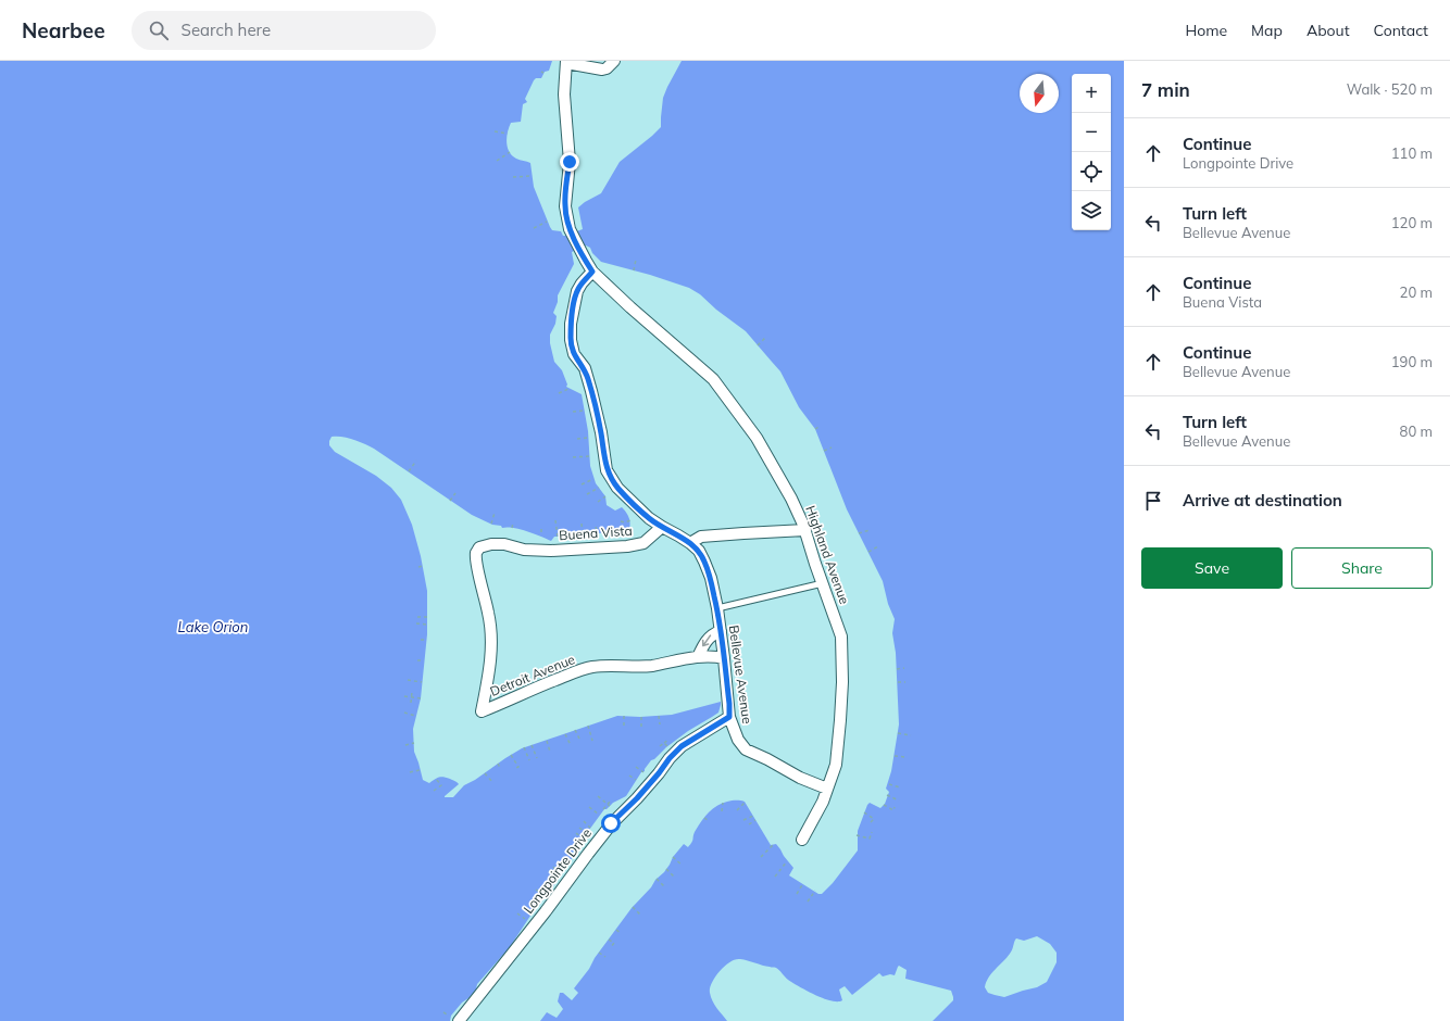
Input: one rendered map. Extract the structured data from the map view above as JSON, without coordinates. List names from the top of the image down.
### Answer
{
  "streets": {
    "street": [
      "Buena Vista",
      "Highland Avenue",
      "Bellevue Avenue",
      "Detroit Avenue",
      "Longpointe Drive"
    ]
  },
  "crossings": [
    ["Buena Vista", "Detroit Avenue"],
    ["Highland Avenue", "Bellevue Avenue"],
    ["Bellevue Avenue", "Detroit Avenue"],
    ["Bellevue Avenue", "Longpointe Drive"]
  ],
  "water": ["Lake Orion"],
  "north": "bottom",
  "page": {
    "header": "Nearbee",
    "search": "Search here",
    "nav": [
      "Home",
      "Map",
      "About",
      "Contact"
    ],
    "heading": ["7 min", "Walk · 520 m"],
    "map_buttons": ["+", "−"],
    "list": [
      ["Continue", "Longpointe Drive", "110 m"],
      ["Turn left", "Bellevue Avenue", "120 m"],
      ["Continue", "Buena Vista", "20 m"],
      ["Continue", "Bellevue Avenue", "190 m"],
      ["Turn left", "Bellevue Avenue", "80 m"],
      "Arrive at destination"
    ],
    "buttons": ["Save", "Share"]
  }
}
